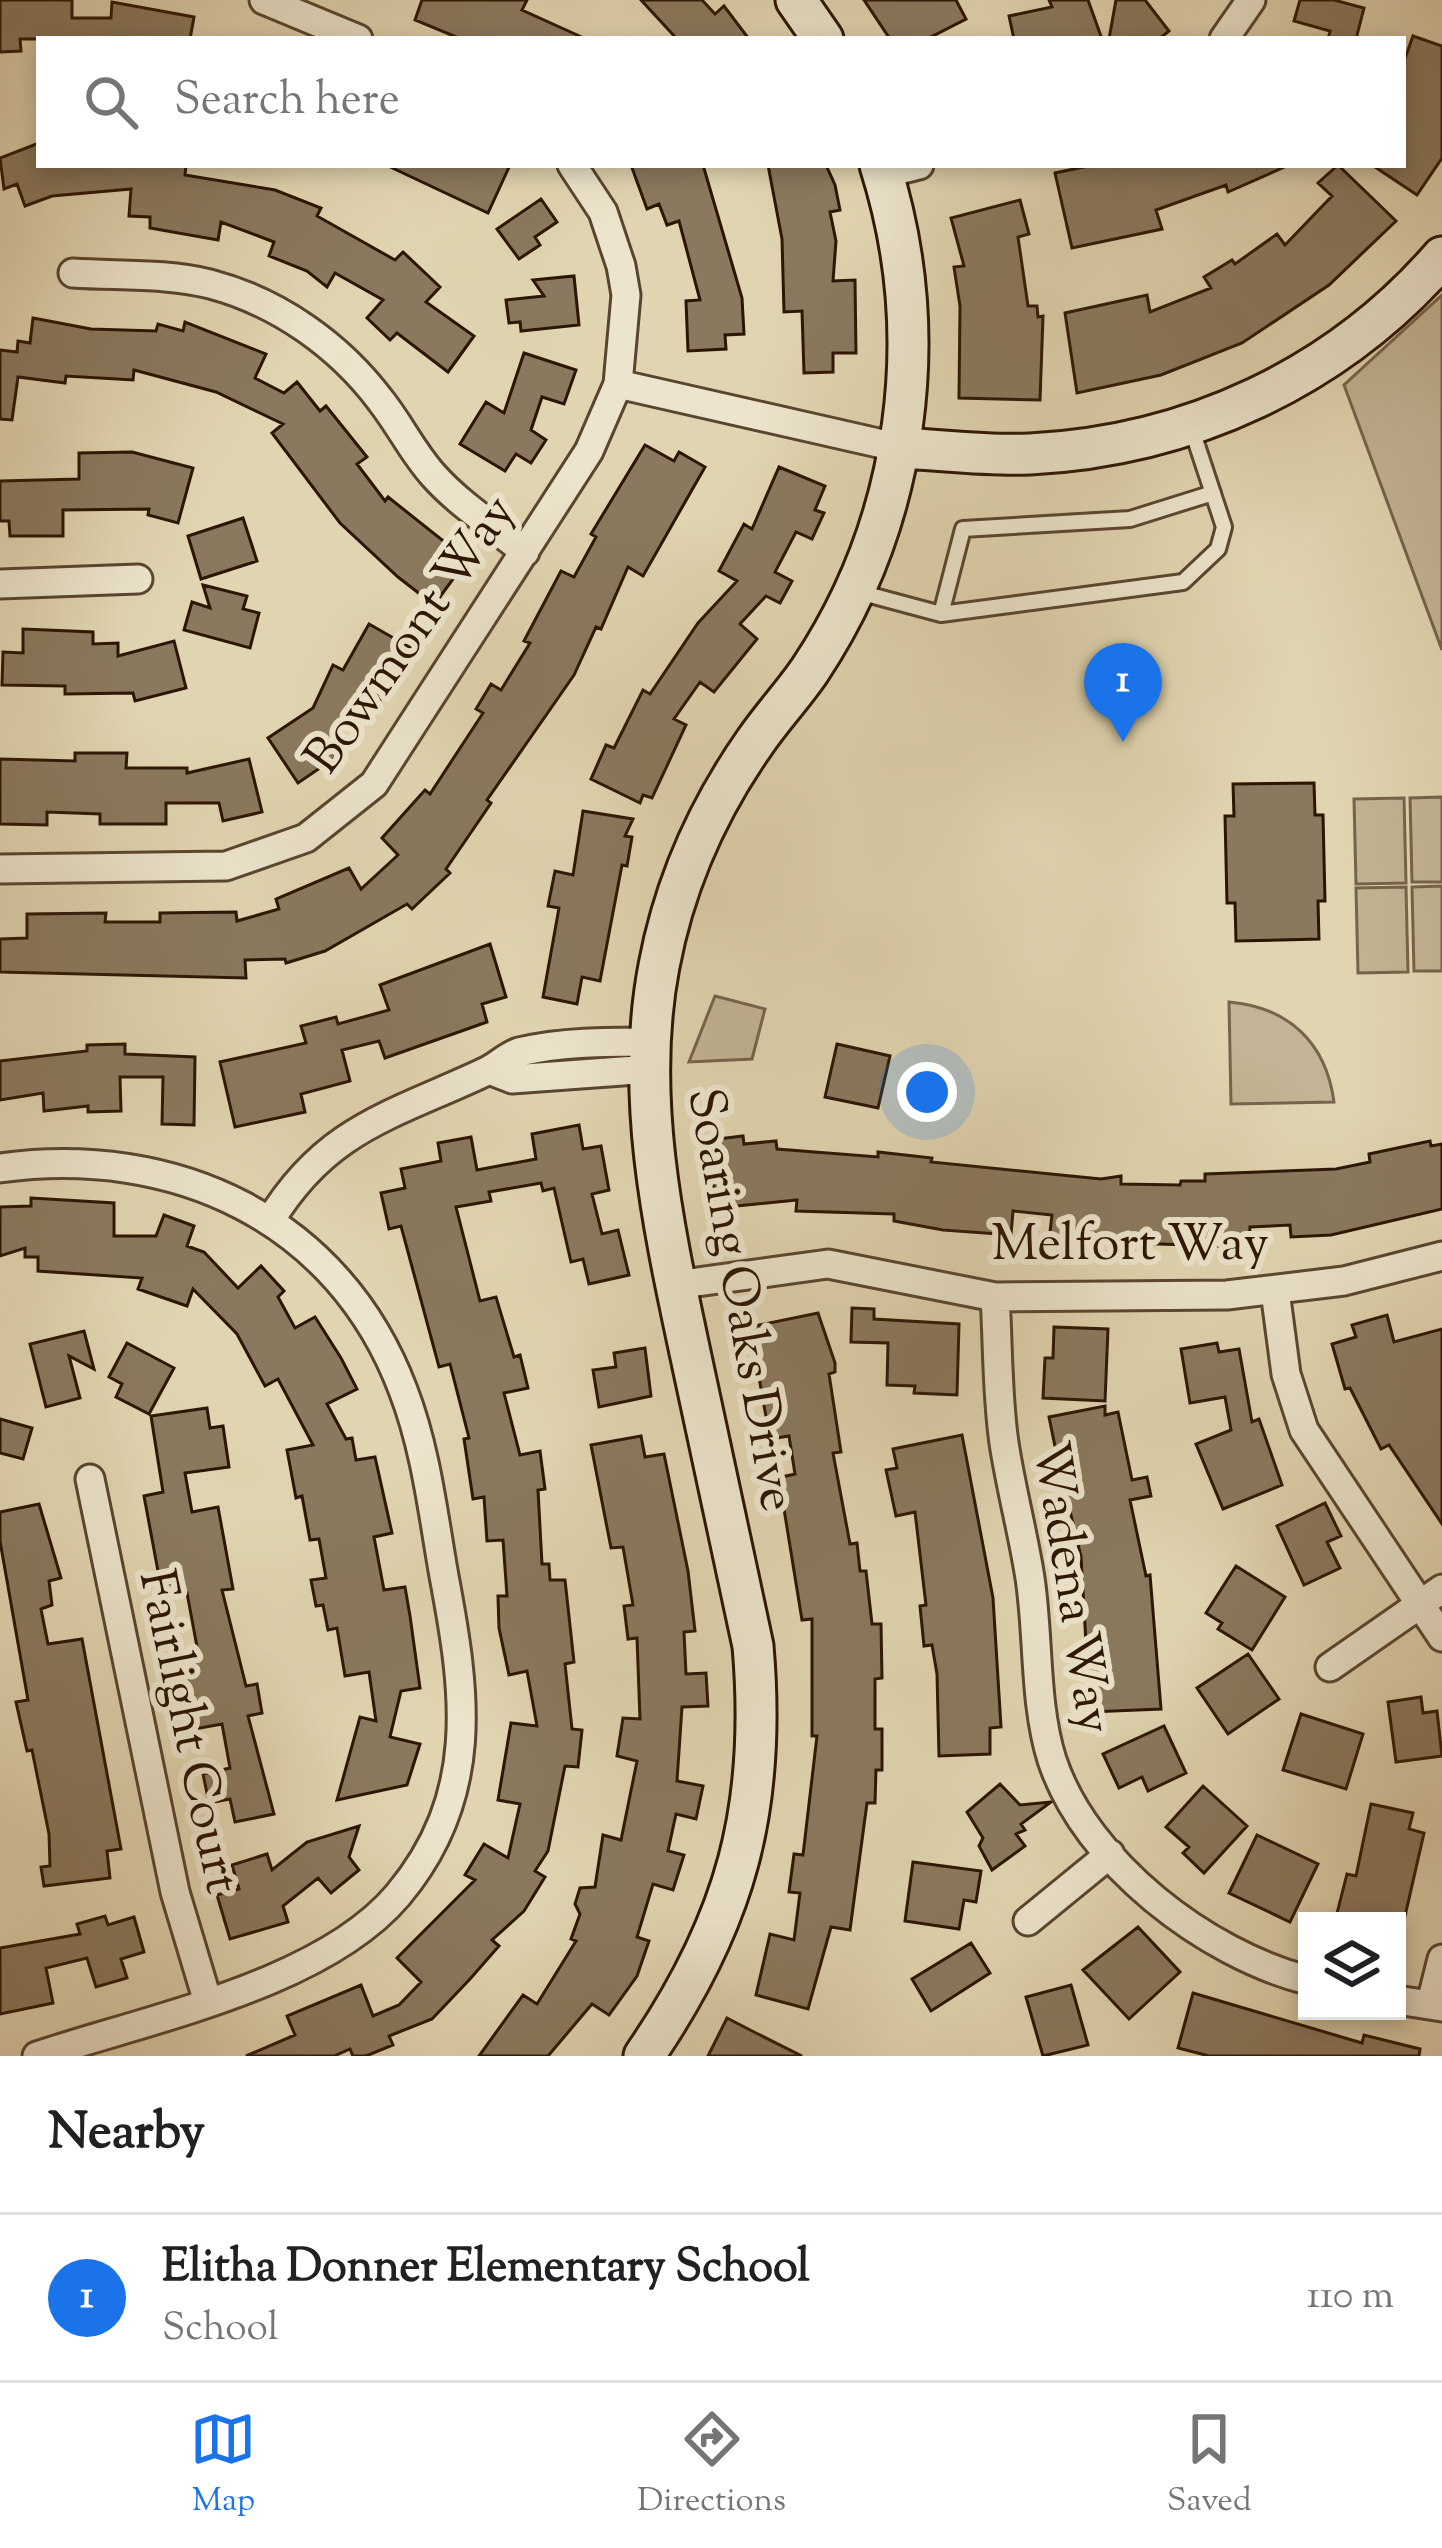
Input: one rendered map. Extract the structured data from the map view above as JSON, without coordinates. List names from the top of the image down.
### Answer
{
  "streets": {
    "street": [
      "Bowmont Way",
      "Melfort Way",
      "Soaring Oaks Drive",
      "Wadena Way",
      "Fairlight Court"
    ]
  },
  "crossings": [
    ["Melfort Way", "Soaring Oaks Drive"],
    ["Melfort Way", "Wadena Way"]
  ],
  "page": {
    "search": "Search here",
    "pins": "1",
    "heading": "Nearby",
    "list": [
      {
        "mark": "1",
        "name": "Elitha Donner Elementary School",
        "note": "School",
        "value": "110 m"
      }
    ],
    "nav": ["Map", "Directions", "Saved"]
  }
}
